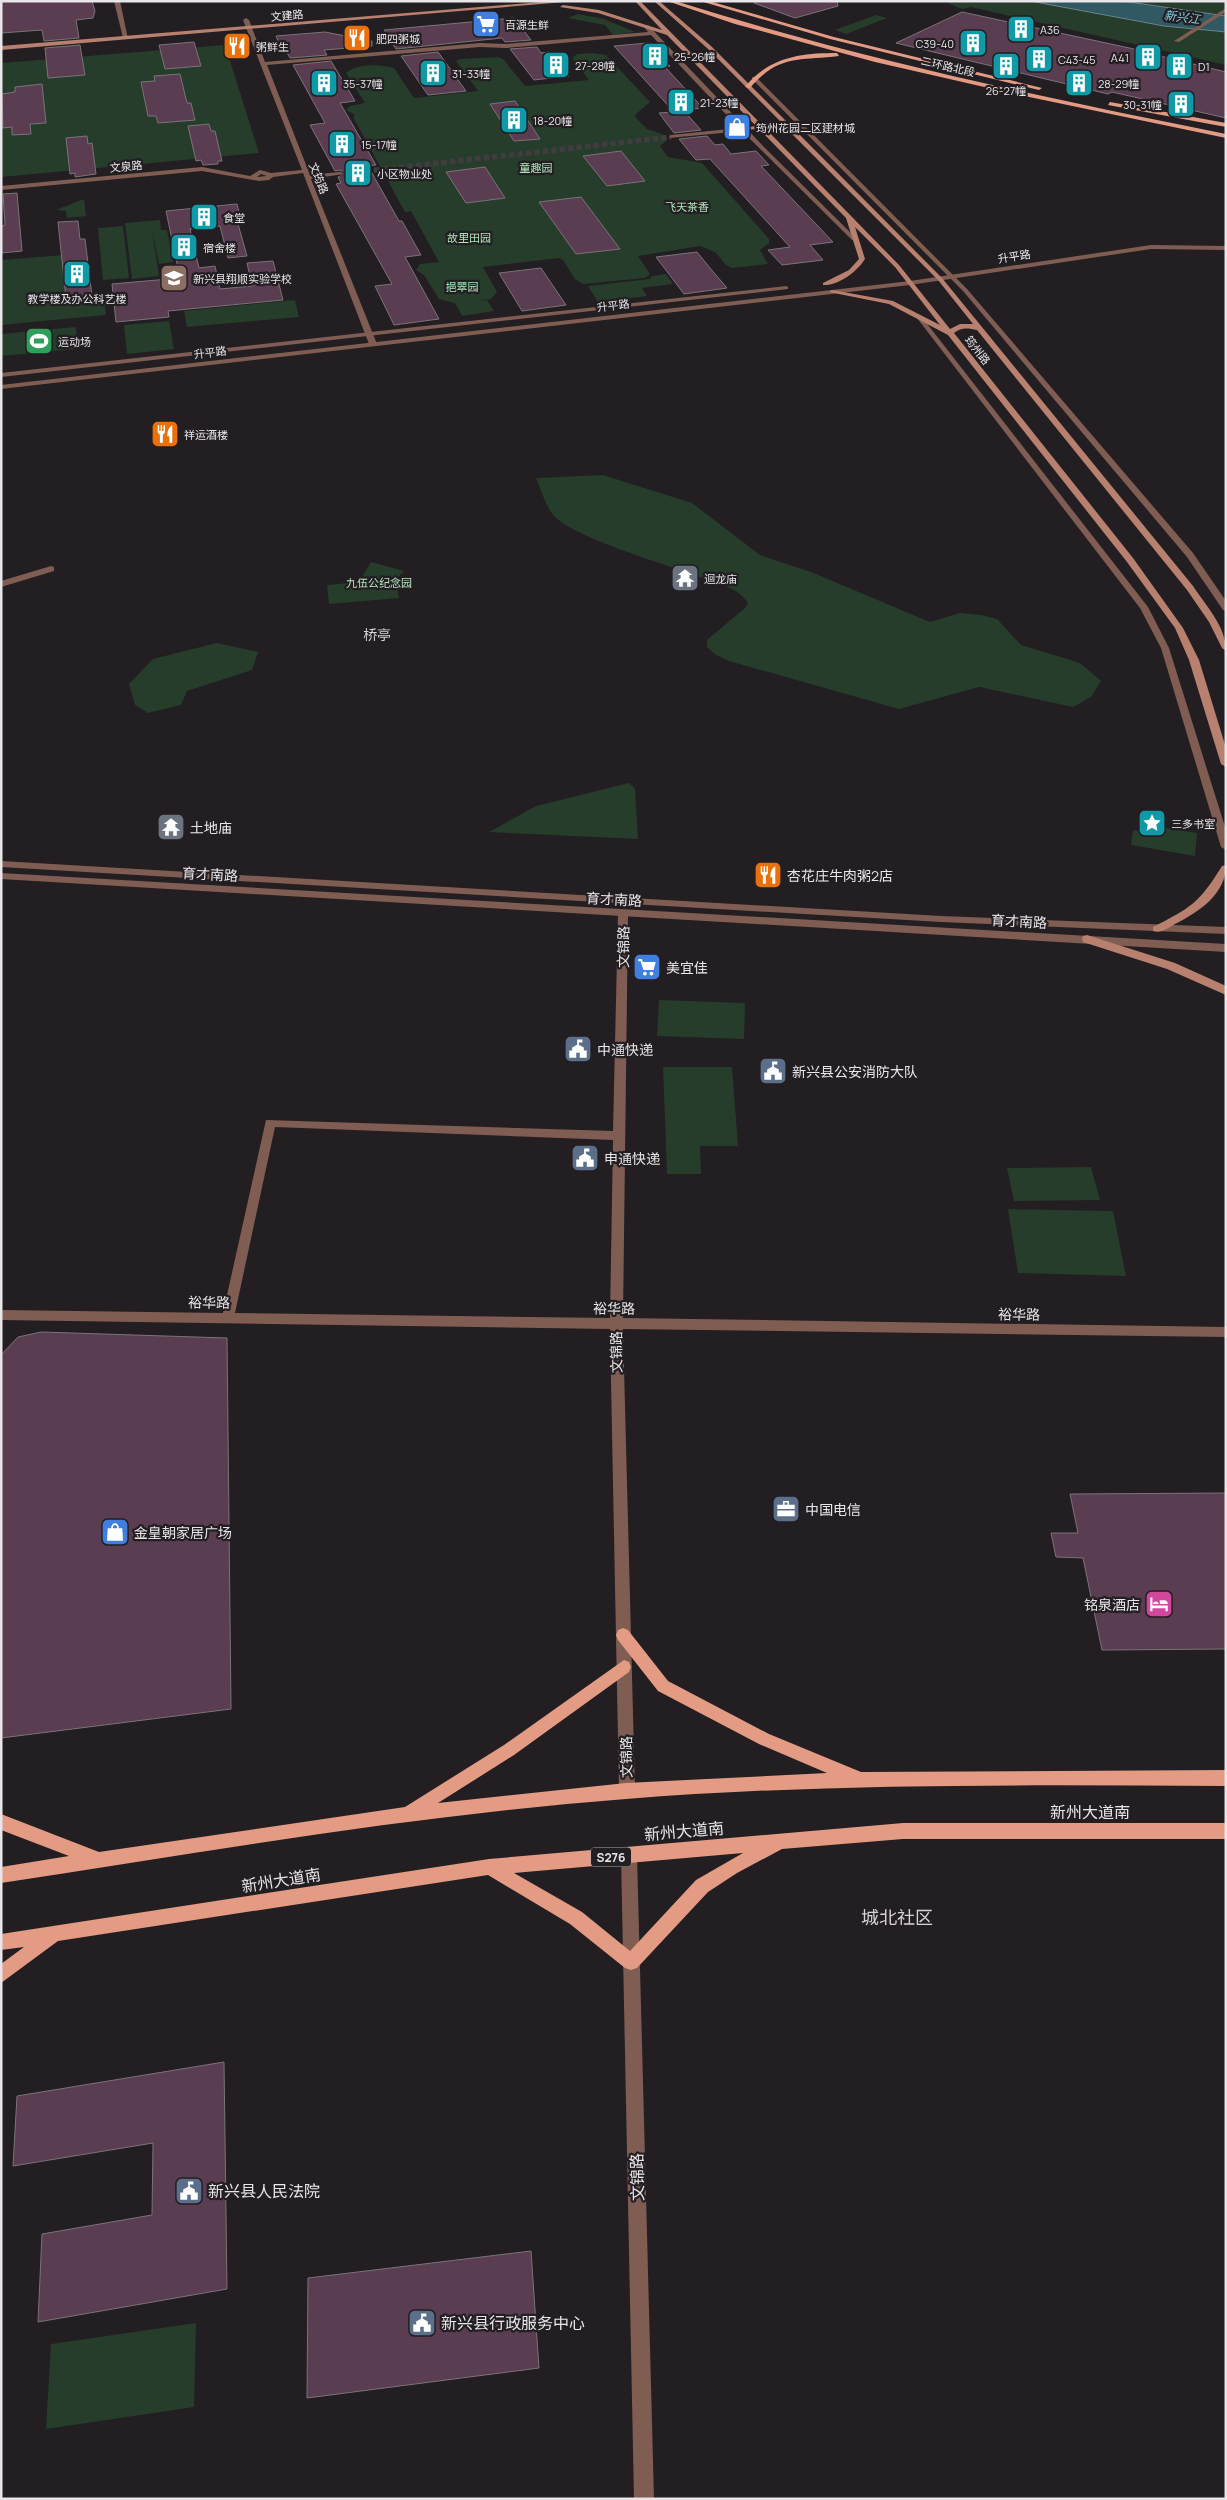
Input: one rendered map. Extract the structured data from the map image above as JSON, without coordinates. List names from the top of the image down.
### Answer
{
  "streets": {
    "main road": [
      "文建路",
      "二环路北段",
      "筠州路",
      "新州大道南",
      "S276"
    ],
    "street": [
      "文泉路",
      "文筠路",
      "升平路",
      "育才南路",
      "文锦路",
      "裕华路"
    ]
  },
  "crossings": [
    ["文建路", "文筠路"],
    ["文泉路", "文筠路"],
    ["文筠路", "升平路"],
    ["升平路", "筠州路"],
    ["育才南路", "文锦路"],
    ["文锦路", "裕华路"],
    ["文锦路", "新州大道南"]
  ],
  "districts": ["桥亭", "城北社区"],
  "water": ["新兴江"],
  "parks": [
    "童趣园",
    "飞天茶香",
    "故里田园",
    "挹翠园",
    "九伍公纪念园"
  ],
  "places": {
    "supermarket": ["百源生鲜", "美宜佳"],
    "building": [
      "A36",
      "C39-40",
      "25-26幢",
      "A41",
      "C43-45",
      "27-28幢",
      "26-27幢",
      "D1",
      "31-33幢",
      "35-37幢",
      "28-29幢",
      "21-23幢",
      "30-31幢",
      "18-20幢",
      "15-17幢",
      "小区物业处",
      "食堂",
      "宿舍楼",
      "教学楼及办公科艺楼"
    ],
    "restaurant": [
      "肥四粥城",
      "粥鲜生",
      "祥运酒楼",
      "杏花庄牛肉粥2店"
    ],
    "shop": ["筠州花园二区建材城", "金皇朝家居广场"],
    "school or university": ["新兴县翔顺实验学校"],
    "sports": ["运动场"],
    "temple": ["迴龙庙", "土地庙"],
    "place": ["三多书室"],
    "public building": [
      "中通快递",
      "新兴县公安消防大队",
      "申通快递",
      "新兴县人民法院",
      "新兴县行政服务中心"
    ],
    "office": ["中国电信"],
    "hotel": ["铭泉酒店"]
  }
}
